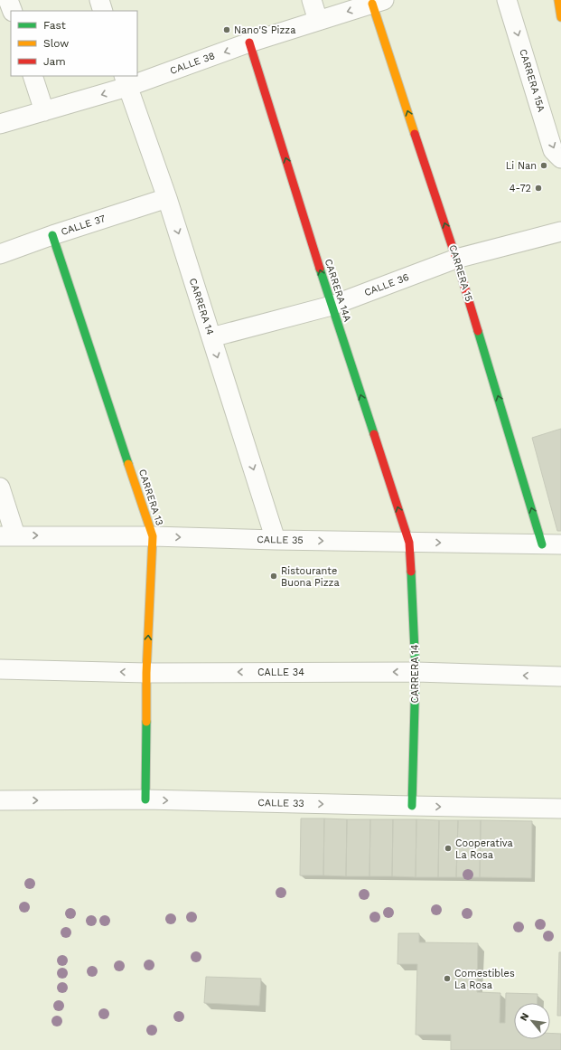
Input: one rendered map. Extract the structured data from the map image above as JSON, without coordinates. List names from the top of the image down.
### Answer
{
  "streets": {
    "street": [
      "CALLE 38",
      "CARRERA 15A",
      "CALLE 37",
      "CARRERA 15",
      "CALLE 36",
      "CARRERA 14A",
      "CARRERA 14",
      "CARRERA 13",
      "CALLE 35",
      "CALLE 34",
      "CALLE 33"
    ]
  },
  "crossings": [
    ["CALLE 38", "CARRERA 15"],
    ["CALLE 38", "CARRERA 14A"],
    ["CALLE 38", "CARRERA 14"],
    ["CALLE 37", "CARRERA 14"],
    ["CALLE 37", "CARRERA 13"],
    ["CARRERA 15", "CALLE 36"],
    ["CARRERA 15", "CALLE 35"],
    ["CALLE 36", "CARRERA 14A"],
    ["CALLE 36", "CARRERA 14"],
    ["CARRERA 14A", "CARRERA 14"],
    ["CARRERA 14A", "CALLE 35"],
    ["CARRERA 14", "CALLE 35"],
    ["CARRERA 14", "CALLE 34"],
    ["CARRERA 14", "CALLE 33"],
    ["CARRERA 13", "CALLE 35"],
    ["CARRERA 13", "CALLE 34"],
    ["CARRERA 13", "CALLE 33"]
  ],
  "one_way": [
    "CALLE 38",
    "CARRERA 15A",
    "CARRERA 15",
    "CARRERA 14A",
    "CARRERA 14",
    "CALLE 35",
    "CALLE 34",
    "CALLE 33"
  ],
  "places": [
    "Nano'S Pizza",
    "Li Nan",
    "4-72",
    "Ristourante Buona Pizza",
    "Cooperativa La Rosa",
    "Comestibles La Rosa"
  ],
  "legend": ["Fast", "Slow", "Jam"],
  "north": "top left"
}
